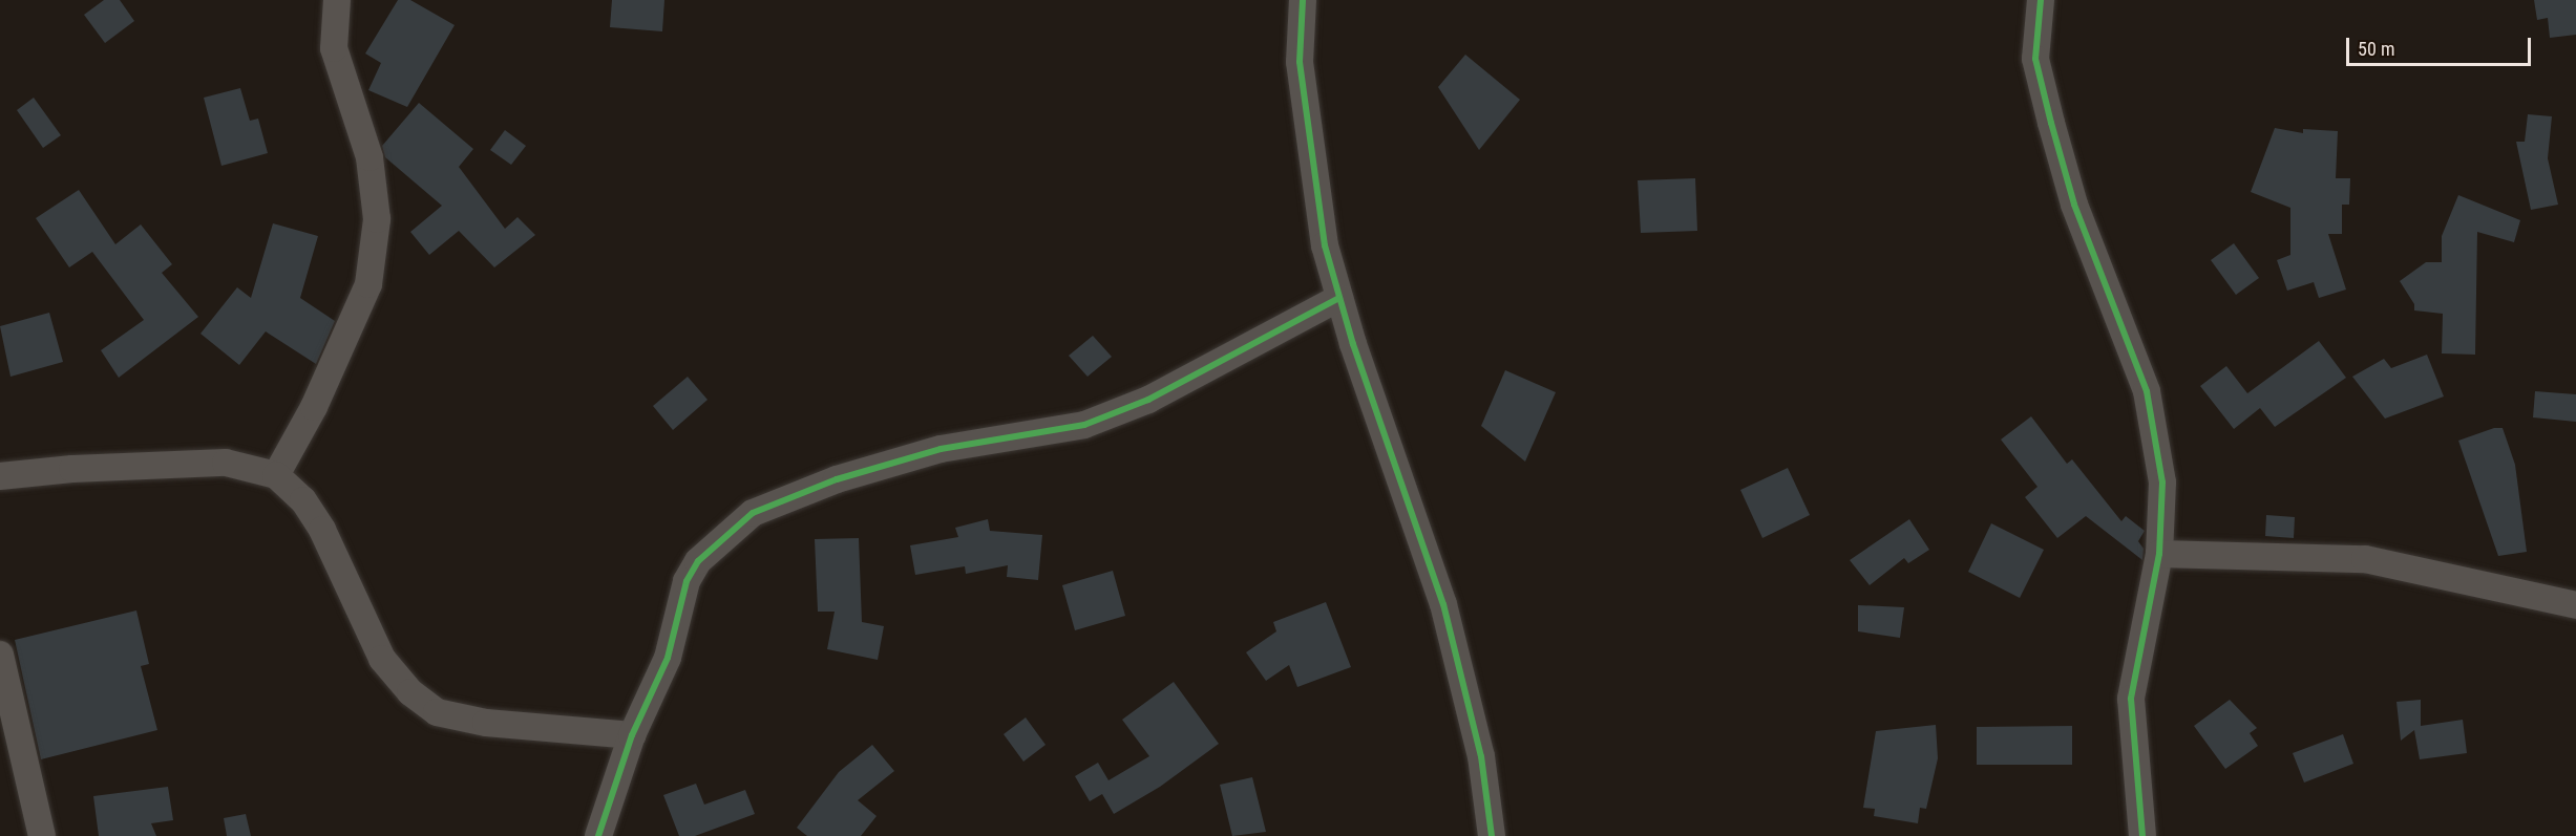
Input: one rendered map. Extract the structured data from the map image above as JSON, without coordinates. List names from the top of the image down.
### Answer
{
  "scale_bar": "50 m"
}
